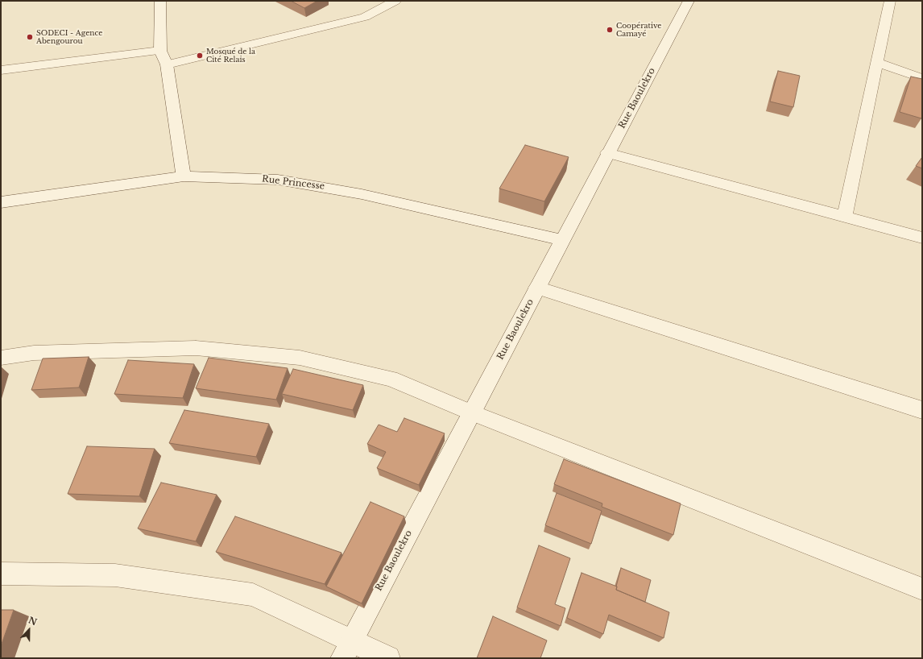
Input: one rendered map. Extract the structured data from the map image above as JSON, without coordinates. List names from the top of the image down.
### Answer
{
  "streets": {
    "street": ["Rue Baoulekro", "Rue Princesse"]
  },
  "crossings": [
    ["Rue Baoulekro", "Rue Princesse"]
  ],
  "places": ["Coopérative Camayé", "SODECI - Agence Abengourou", "Mosqué de la Cité Relais"],
  "north": "top"
}
